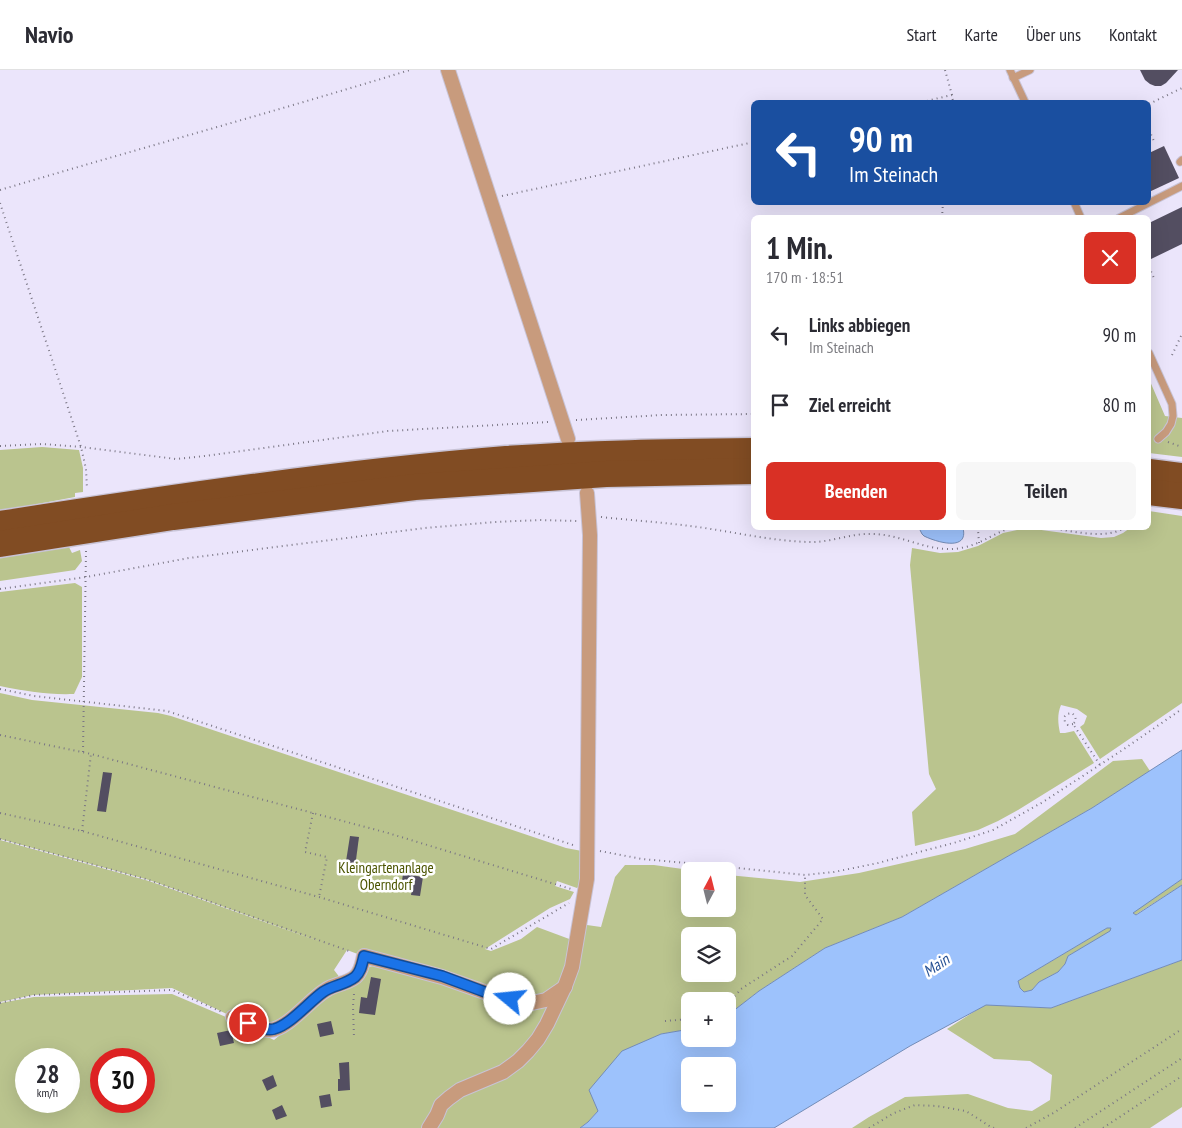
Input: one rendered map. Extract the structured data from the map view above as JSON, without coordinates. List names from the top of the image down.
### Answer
{
  "water": ["Main"],
  "parks": ["Kleingartenanlage Oberndorf"],
  "north": "top",
  "page": {
    "header": "Navio",
    "nav": [
      "Start",
      "Karte",
      "Über uns",
      "Kontakt"
    ],
    "turn": ["90 m", "Im Steinach"],
    "heading": ["1 Min.", "170 m · 18:51"],
    "list": [
      {
        "name": "Links abbiegen",
        "note": "Im Steinach",
        "value": "90 m"
      },
      {
        "name": "Ziel erreicht",
        "value": "80 m"
      }
    ],
    "buttons": ["Beenden", "Teilen"],
    "map_buttons": ["+", "−"],
    "speed": "28 km/h",
    "limit": "30"
  }
}
